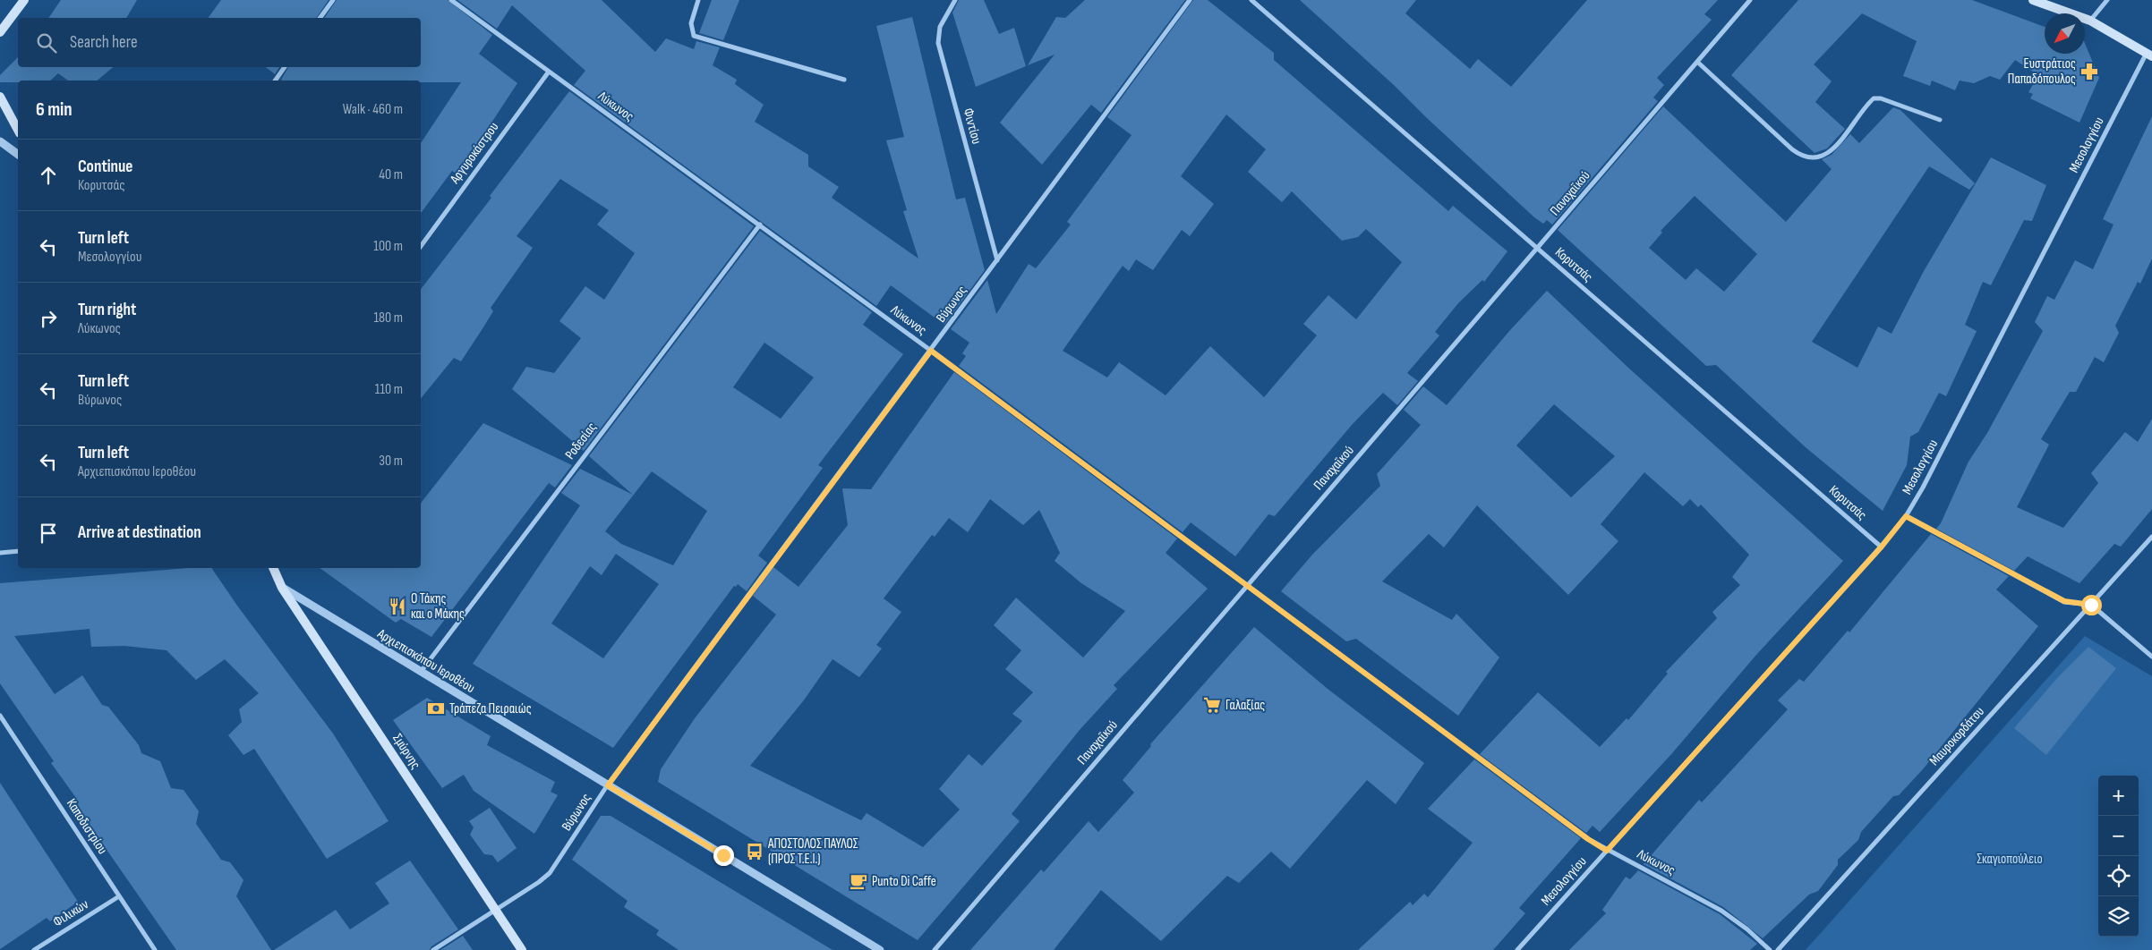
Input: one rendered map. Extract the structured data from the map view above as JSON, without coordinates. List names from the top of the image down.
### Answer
{
  "streets": {
    "main road": ["Σμύρνης"],
    "street": [
      "Λύκωνος",
      "Φιντίου",
      "Μεσολογγίου",
      "Αργυροκάστρου",
      "Παναχαϊκού",
      "Κορυτσάς",
      "Βύρωνος",
      "Ροδεσίας",
      "Αρχιεπισκόπου Ιεροθέου",
      "Μαυροκορδάτου",
      "Καποδιστρίου",
      "Φιλικών"
    ]
  },
  "crossings": [
    ["Λύκωνος", "Μεσολογγίου"],
    ["Λύκωνος", "Αργυροκάστρου"],
    ["Λύκωνος", "Παναχαϊκού"],
    ["Λύκωνος", "Βύρωνος"],
    ["Λύκωνος", "Ροδεσίας"],
    ["Φιντίου", "Βύρωνος"],
    ["Μεσολογγίου", "Κορυτσάς"],
    ["Παναχαϊκού", "Κορυτσάς"],
    ["Βύρωνος", "Αρχιεπισκόπου Ιεροθέου"],
    ["Βύρωνος", "Σμύρνης"],
    ["Ροδεσίας", "Αρχιεπισκόπου Ιεροθέου"],
    ["Αρχιεπισκόπου Ιεροθέου", "Σμύρνης"],
    ["Καποδιστρίου", "Φιλικών"]
  ],
  "parks": ["Σκαγιοπούλειο"],
  "places": {
    "pharmacy": ["Ευστράτιος Παπαδόπουλος"],
    "restaurant": ["Ο Τάκης και ο Μάκης"],
    "supermarket": ["Γαλαξίας"],
    "bank": ["Τράπεζα Πειραιώς"],
    "bus stop": ["ΑΠΟΣΤΟΛΟΣ ΠΑΥΛΟΣ (ΠΡΟΣ Τ.Ε.Ι.)"],
    "cafe": ["Punto Di Caffe"]
  },
  "north": "bottom left",
  "page": {
    "search": "Search here",
    "heading": ["6 min", "Walk · 460 m"],
    "list": [
      ["Continue", "Κορυτσάς", "40 m"],
      ["Turn left", "Μεσολογγίου", "100 m"],
      ["Turn right", "Λύκωνος", "180 m"],
      ["Turn left", "Βύρωνος", "110 m"],
      ["Turn left", "Αρχιεπισκόπου Ιεροθέου", "30 m"],
      "Arrive at destination"
    ],
    "map_buttons": ["+", "−"]
  }
}
